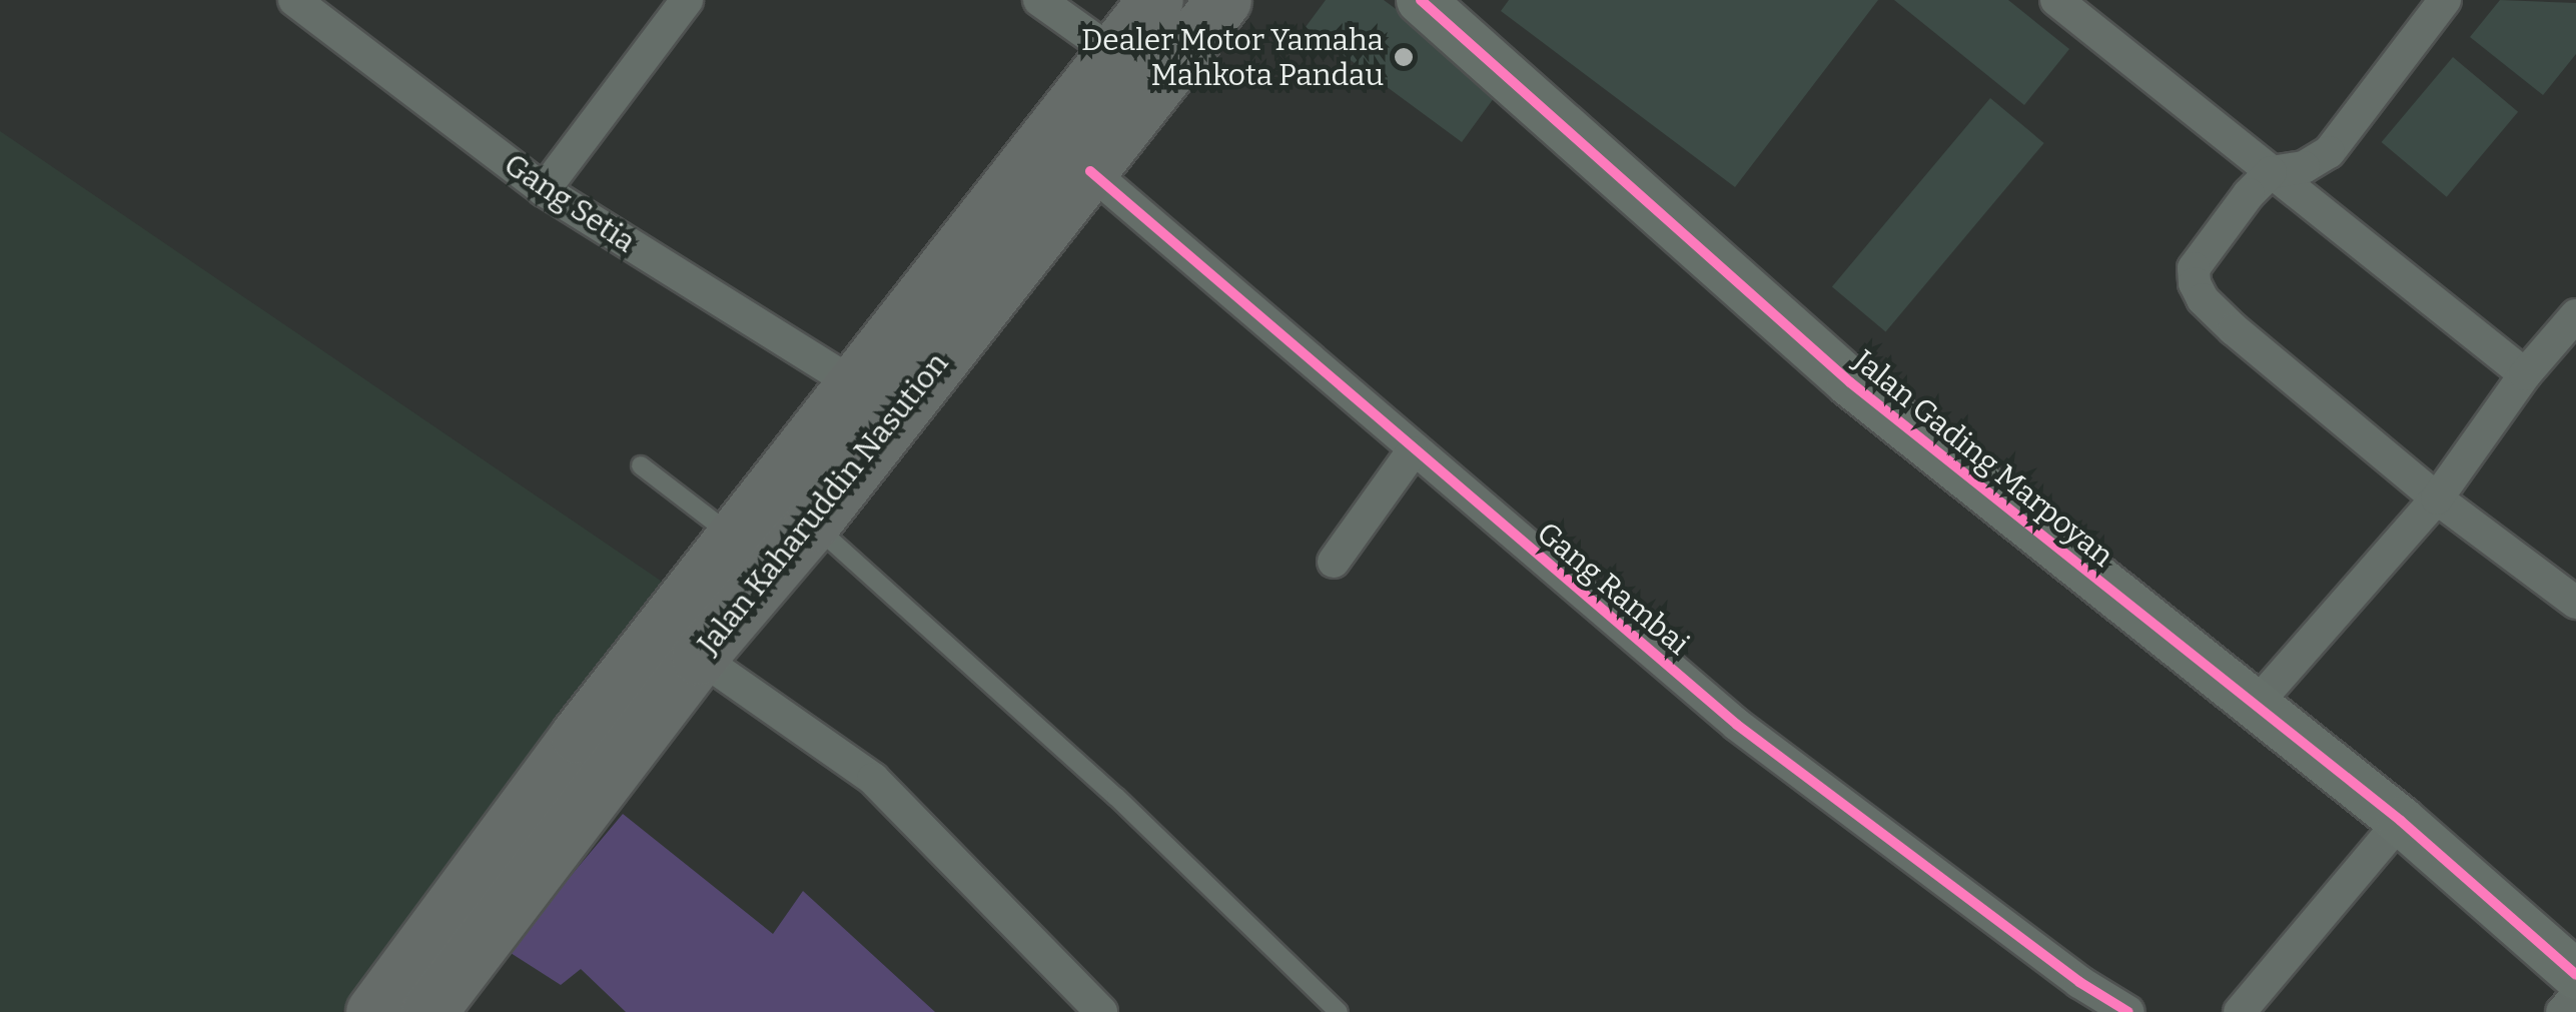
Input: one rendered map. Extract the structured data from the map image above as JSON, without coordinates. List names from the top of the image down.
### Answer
{
  "streets": {
    "highway": ["Jalan Kaharuddin Nasution"],
    "street": ["Gang Setia", "Jalan Gading Marpoyan", "Gang Rambai"]
  },
  "crossings": [
    ["Gang Setia", "Jalan Kaharuddin Nasution"],
    ["Jalan Kaharuddin Nasution", "Gang Rambai"]
  ],
  "places": ["Dealer Motor Yamaha Mahkota Pandau"]
}
